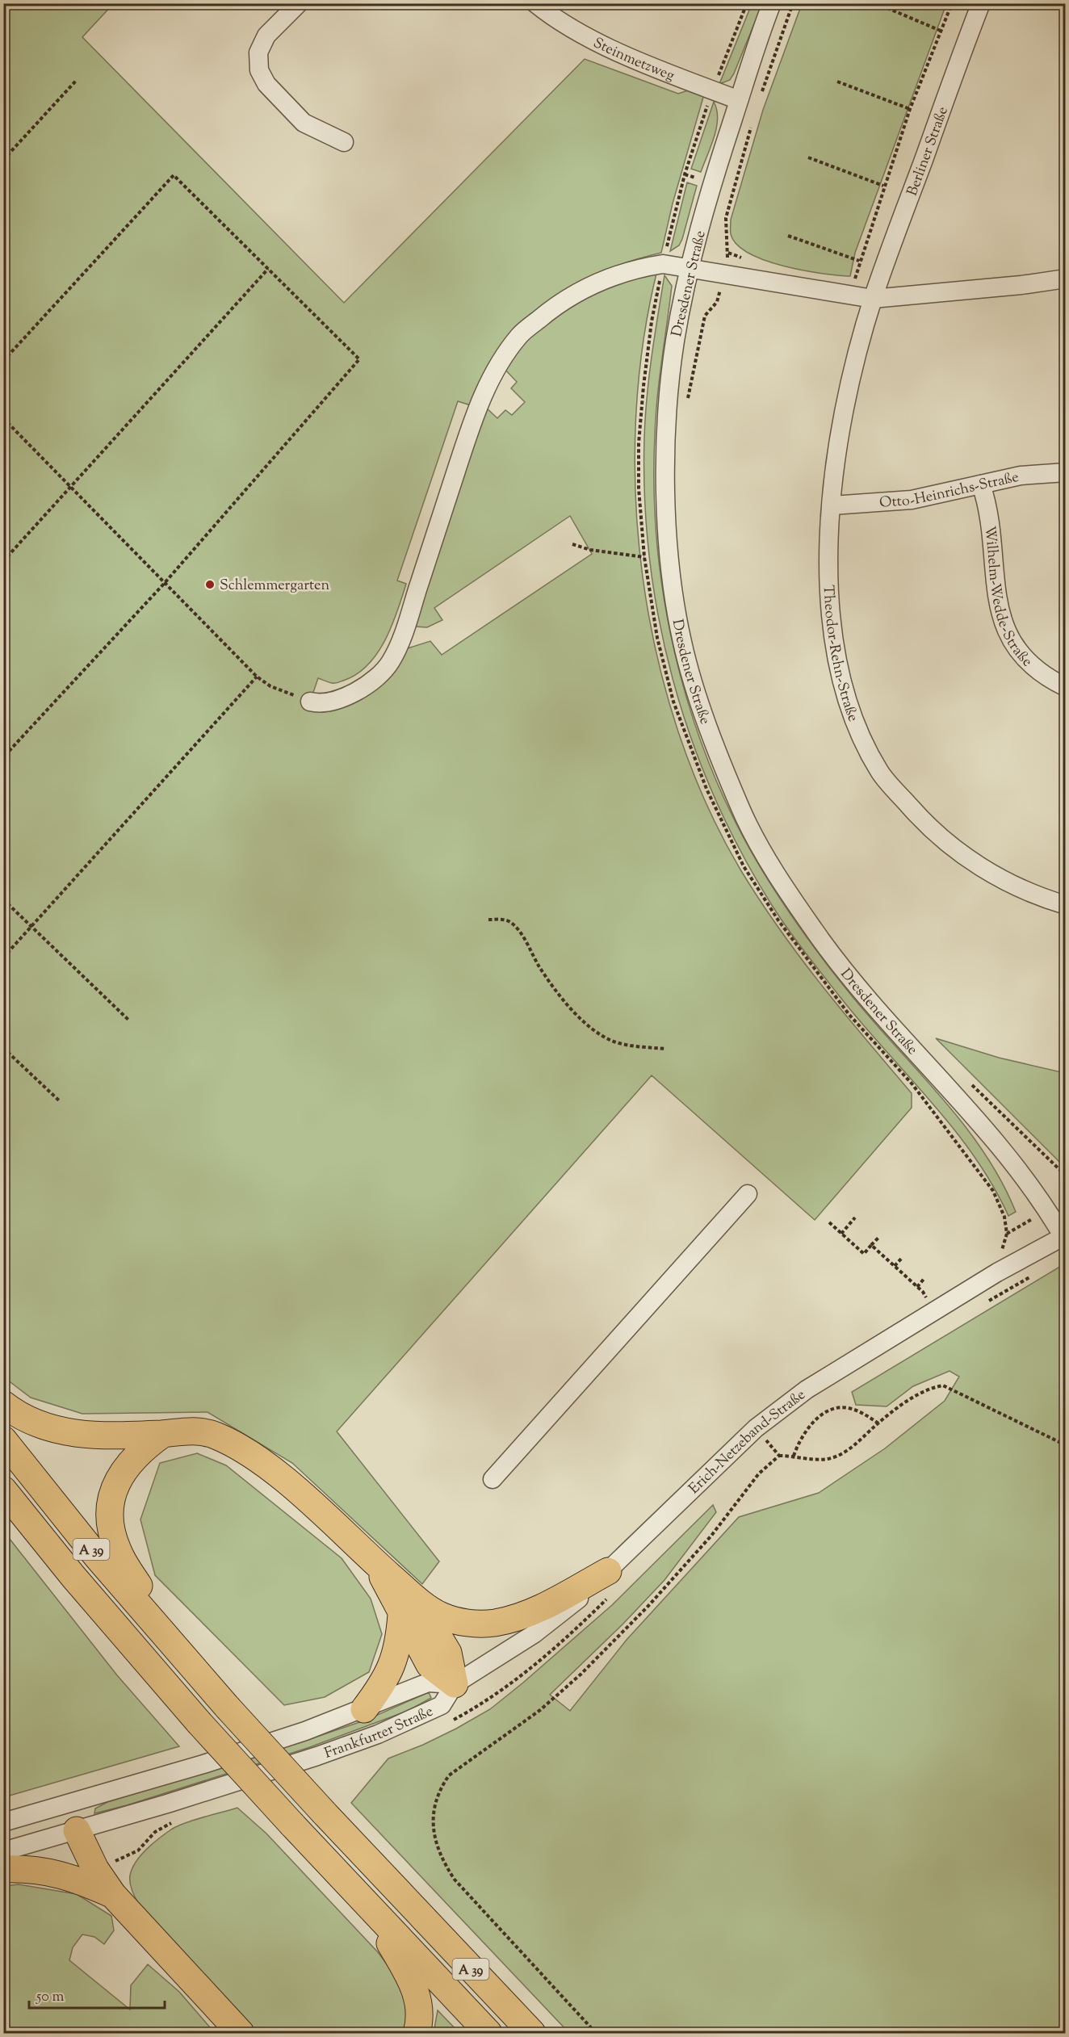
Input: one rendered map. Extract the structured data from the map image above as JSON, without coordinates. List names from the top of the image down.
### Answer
{
  "streets": {
    "highway": ["A 39"],
    "street": [
      "Steinmetzweg",
      "Berliner Straße",
      "Dresdener Straße",
      "Otto-Heinrichs-Straße",
      "Wilhelm-Wedde-Straße",
      "Theodor-Rehn-Straße",
      "Erich-Netzeband-Straße",
      "Frankfurter Straße"
    ]
  },
  "crossings": [
    ["Steinmetzweg", "Dresdener Straße"],
    ["Berliner Straße", "Theodor-Rehn-Straße"],
    ["Dresdener Straße", "Erich-Netzeband-Straße"],
    ["Otto-Heinrichs-Straße", "Wilhelm-Wedde-Straße"],
    ["Otto-Heinrichs-Straße", "Theodor-Rehn-Straße"],
    ["Erich-Netzeband-Straße", "Frankfurter Straße"]
  ],
  "places": ["Schlemmergarten"],
  "scale_bar": "50 m"
}
